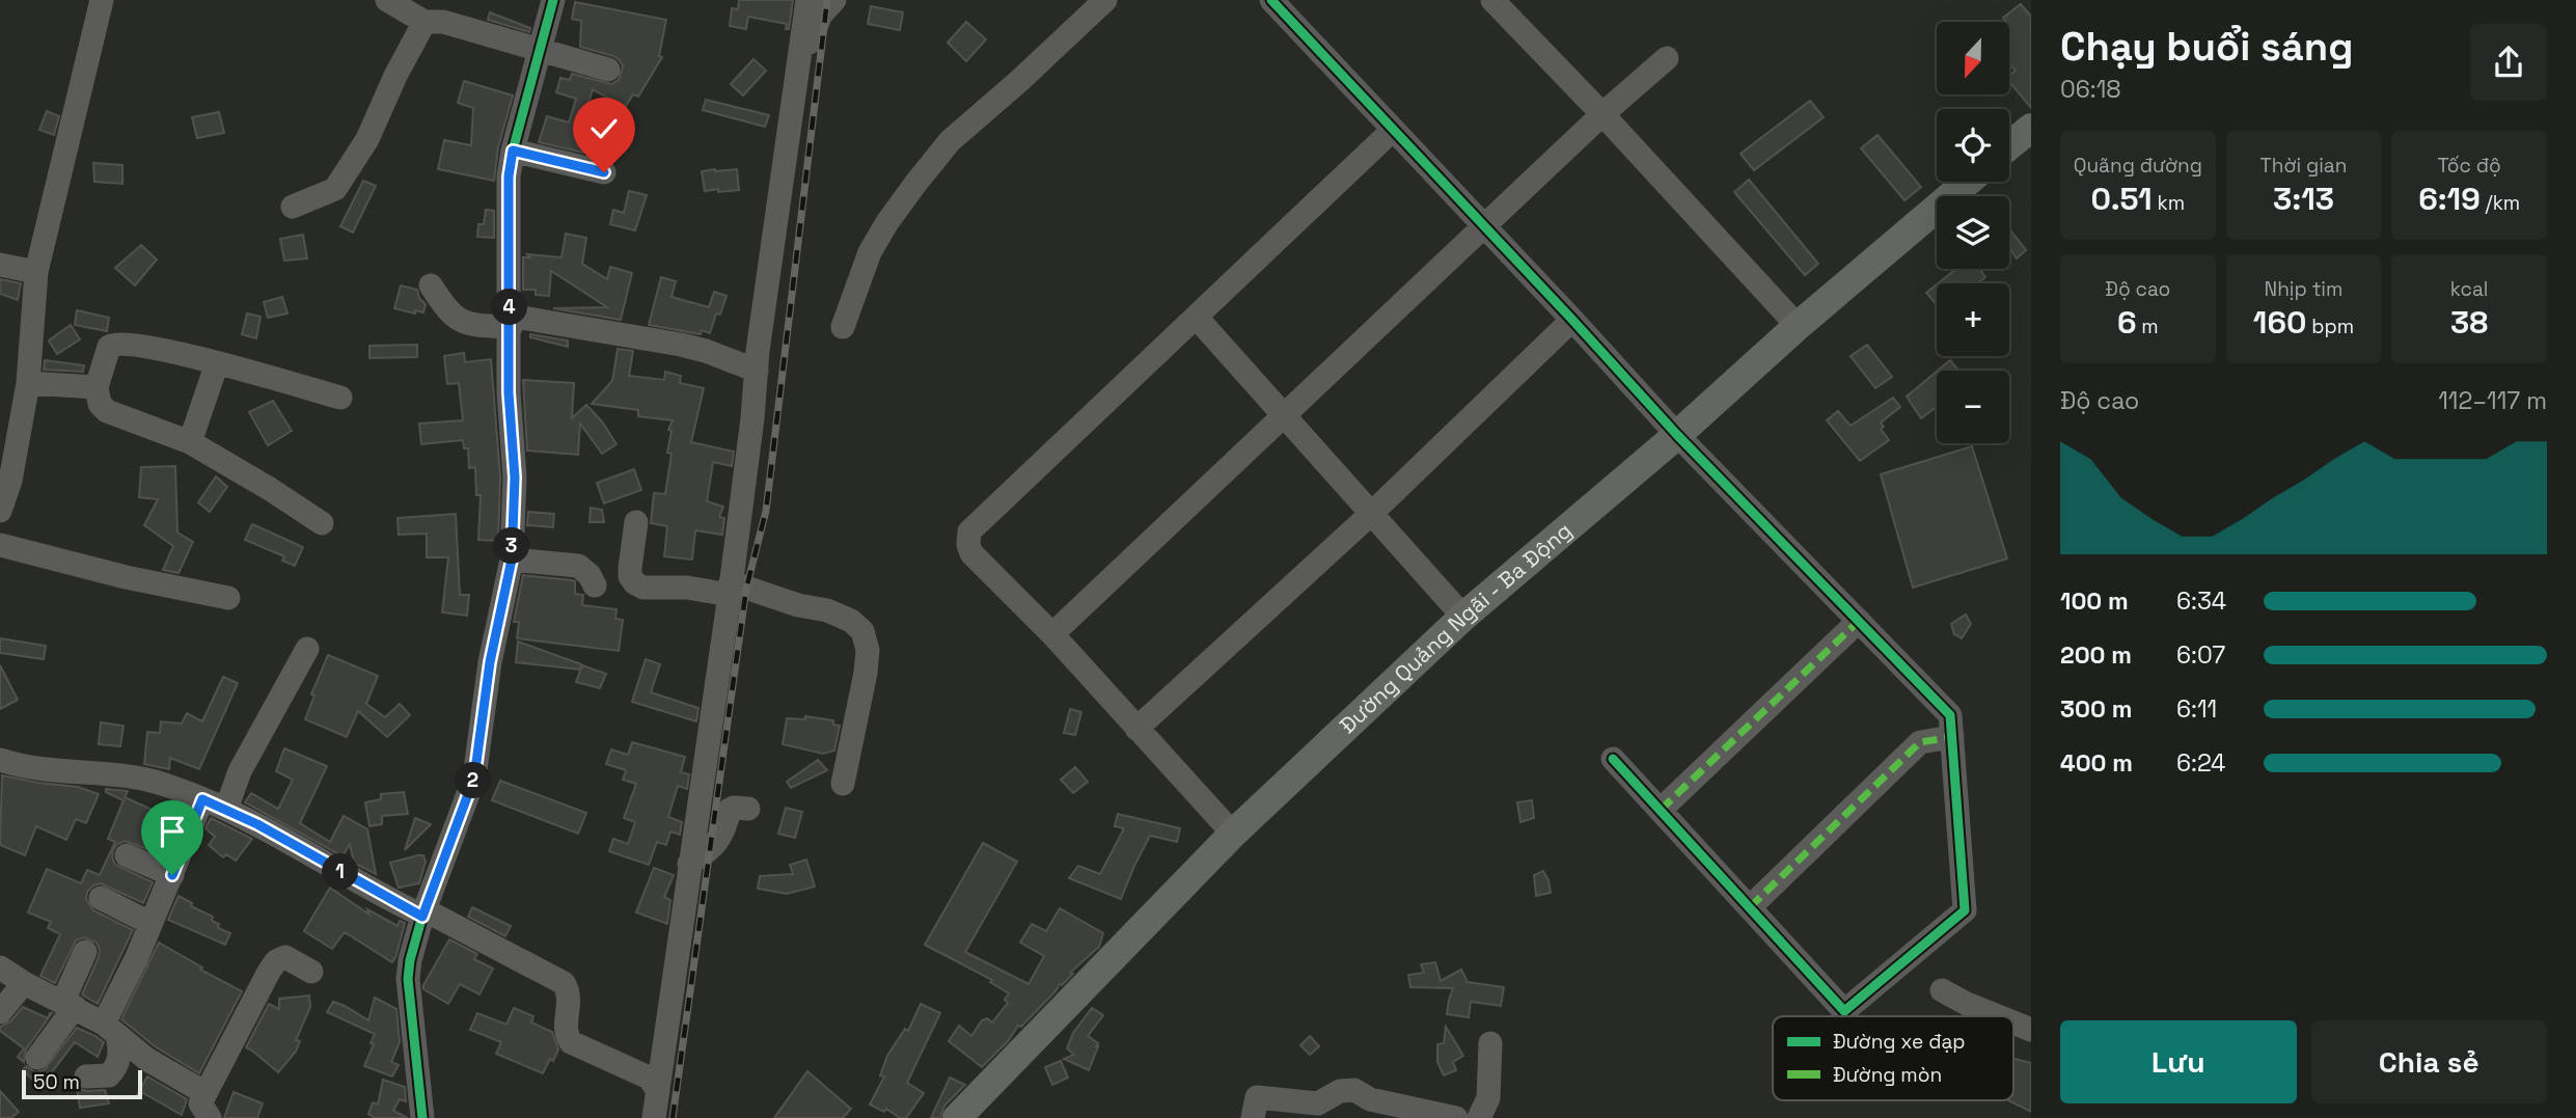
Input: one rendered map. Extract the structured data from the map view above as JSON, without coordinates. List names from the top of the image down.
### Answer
{
  "streets": {
    "main road": ["Đường Quảng Ngãi - Ba Động"]
  },
  "legend": ["Đường xe đạp", "Đường mòn"],
  "scale_bar": "50 m",
  "north": "bottom",
  "page": {
    "heading": ["Chạy buổi sáng", "06:18"],
    "map_buttons": ["+", "−"],
    "stats": [
      ["Quãng đường", "0.51 km"],
      ["Thời gian", "3:13"],
      ["Tốc độ", "6:19 /km"],
      ["Độ cao", "6 m"],
      ["Nhịp tim", "160 bpm"],
      ["kcal", "38"]
    ],
    "pins": [
      "4",
      "3",
      "2",
      "1"
    ],
    "chart": ["Độ cao", "112–117 m"],
    "list": [
      {
        "name": "100 m",
        "note": "6:34"
      },
      {
        "name": "200 m",
        "note": "6:07"
      },
      {
        "name": "300 m",
        "note": "6:11"
      },
      {
        "name": "400 m",
        "note": "6:24"
      }
    ],
    "buttons": ["Lưu", "Chia sẻ"],
    "scale": "50 m"
  }
}
